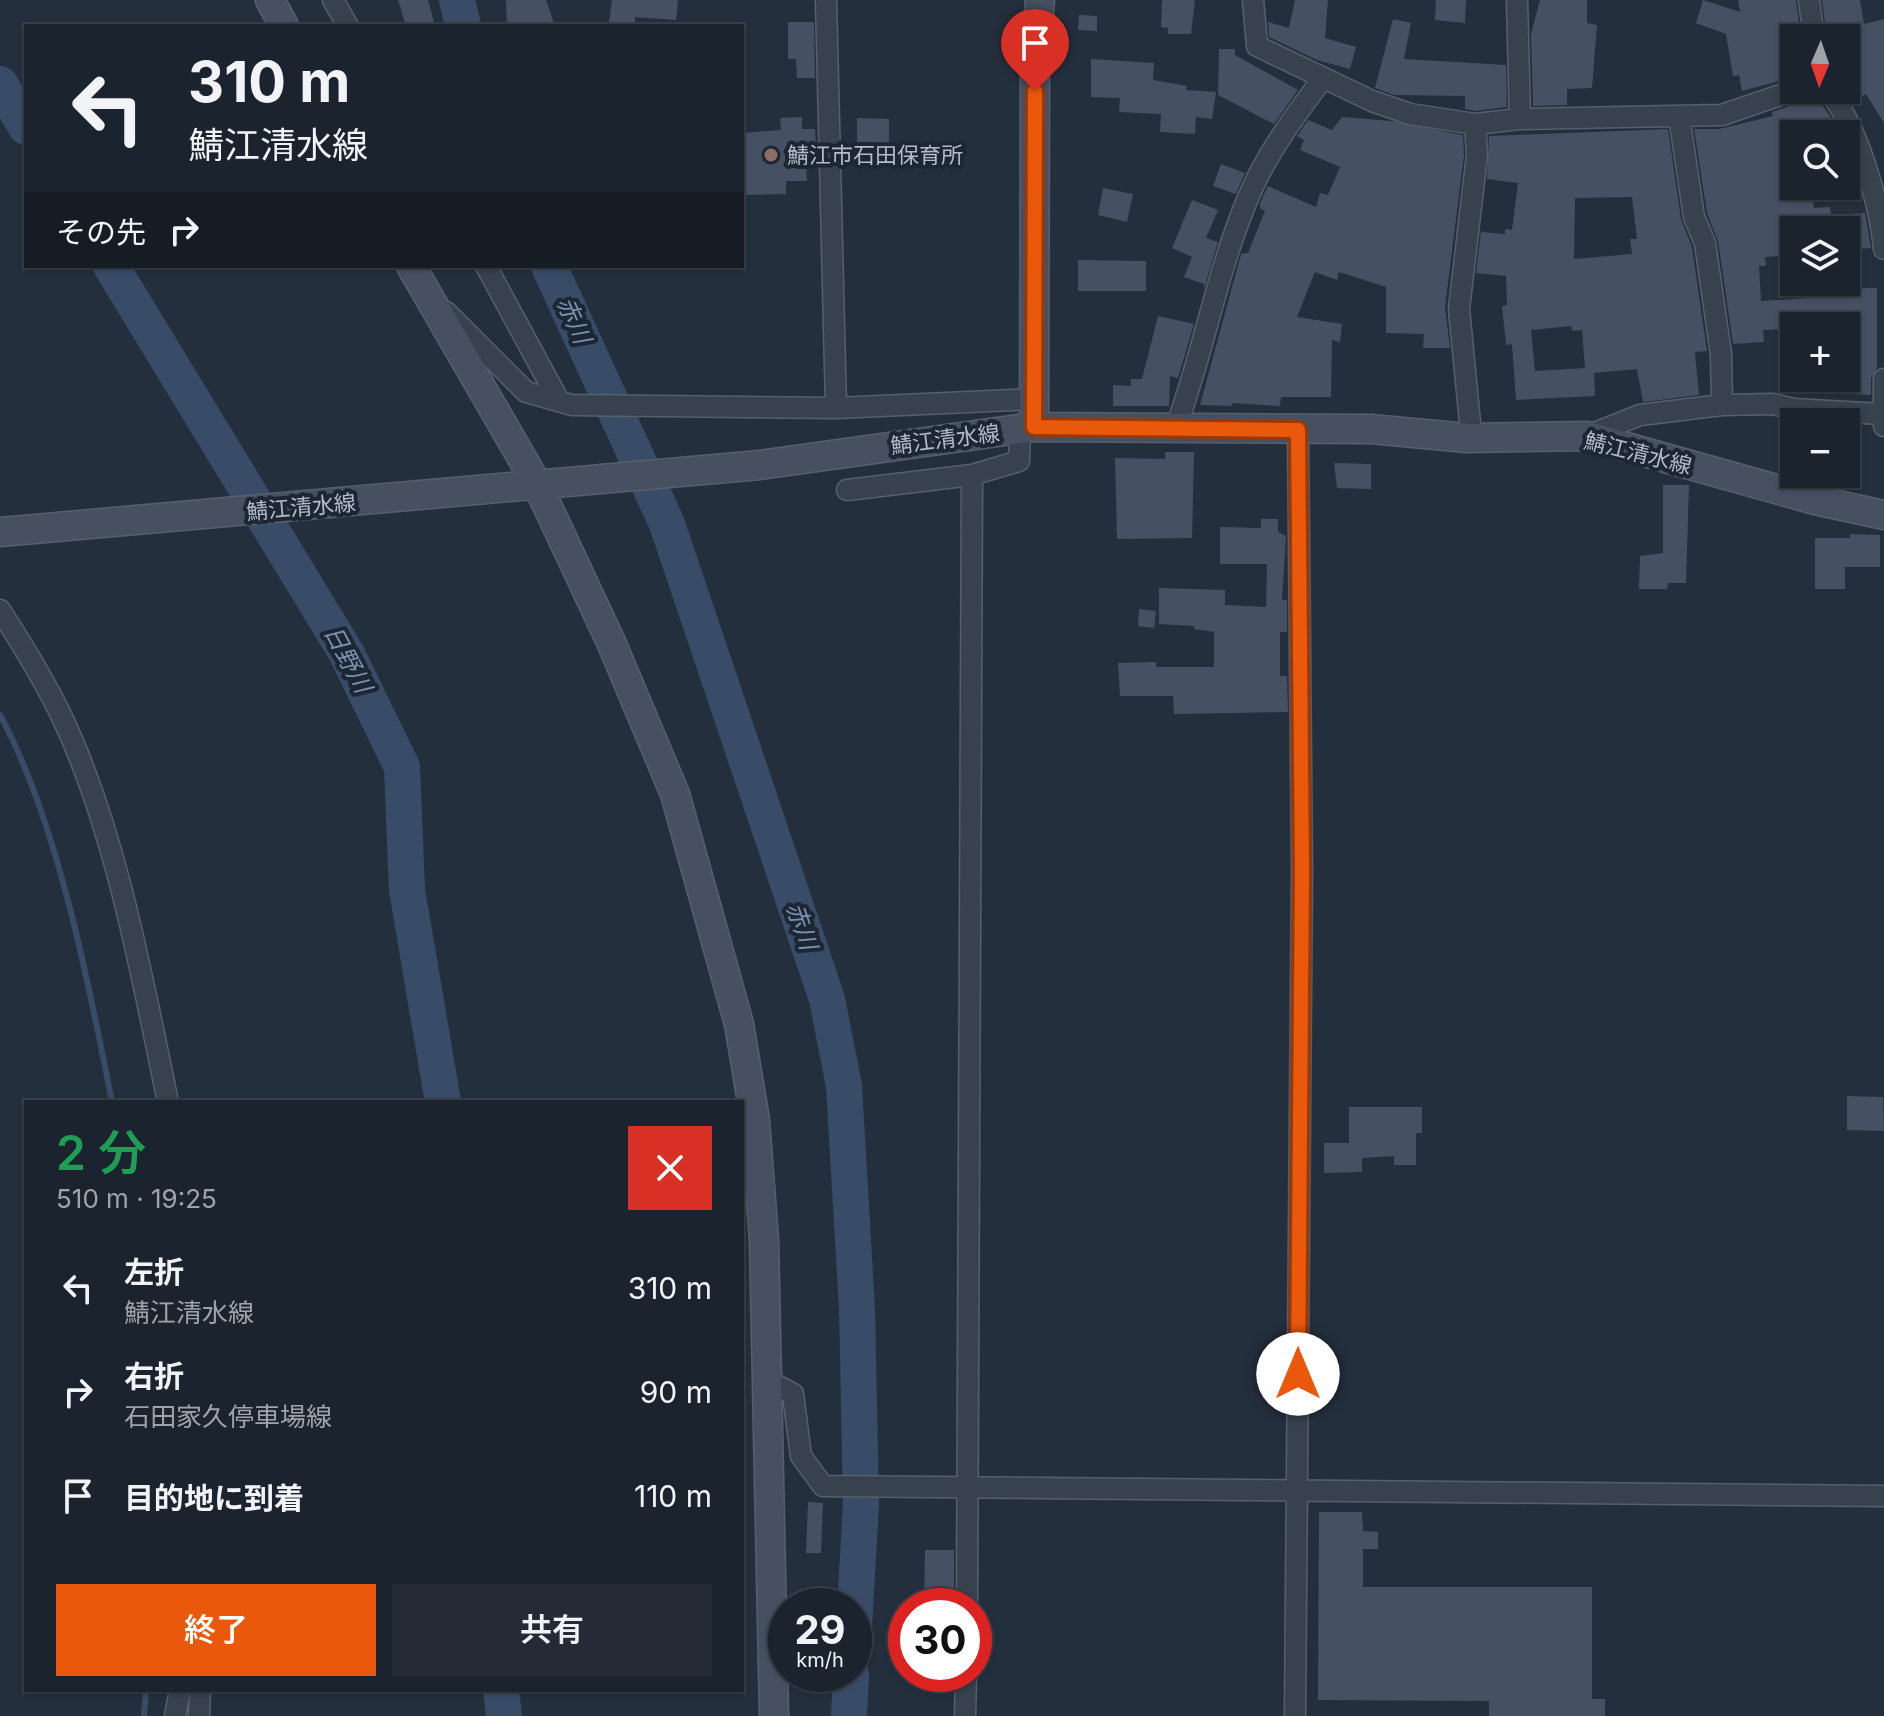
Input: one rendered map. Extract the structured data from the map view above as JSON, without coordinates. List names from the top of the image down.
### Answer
{
  "streets": {
    "main road": ["鯖江清水線"]
  },
  "water": ["赤川", "日野川"],
  "places": ["鯖江市石田保育所"],
  "north": "bottom",
  "page": {
    "map_buttons": ["+", "−"],
    "turn": ["310 m", "鯖江清水線"],
    "then": "その先",
    "heading": ["2 分", "510 m · 19:25"],
    "list": [
      {
        "name": "左折",
        "note": "鯖江清水線",
        "value": "310 m"
      },
      {
        "name": "右折",
        "note": "石田家久停車場線",
        "value": "90 m"
      },
      {
        "name": "目的地に到着",
        "value": "110 m"
      }
    ],
    "buttons": ["終了", "共有"],
    "speed": "29 km/h",
    "limit": "30"
  }
}
